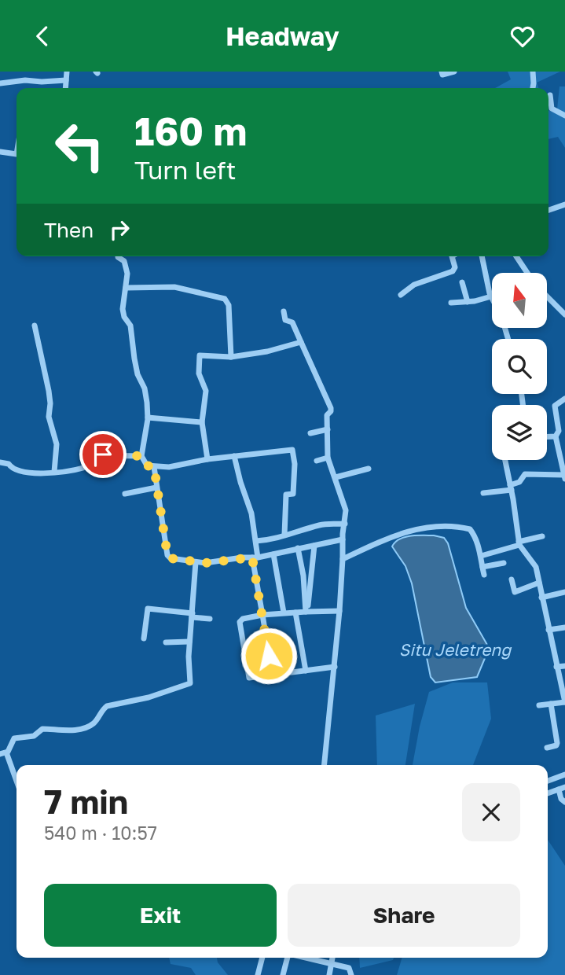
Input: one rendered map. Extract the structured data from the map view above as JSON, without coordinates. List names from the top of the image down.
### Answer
{
  "water": ["Situ Jeletreng"],
  "north": "top",
  "page": {
    "header": "Headway",
    "turn": ["160 m", "Turn left"],
    "then": "Then",
    "heading": ["7 min", "540 m · 10:57"],
    "buttons": ["Exit", "Share"]
  }
}
